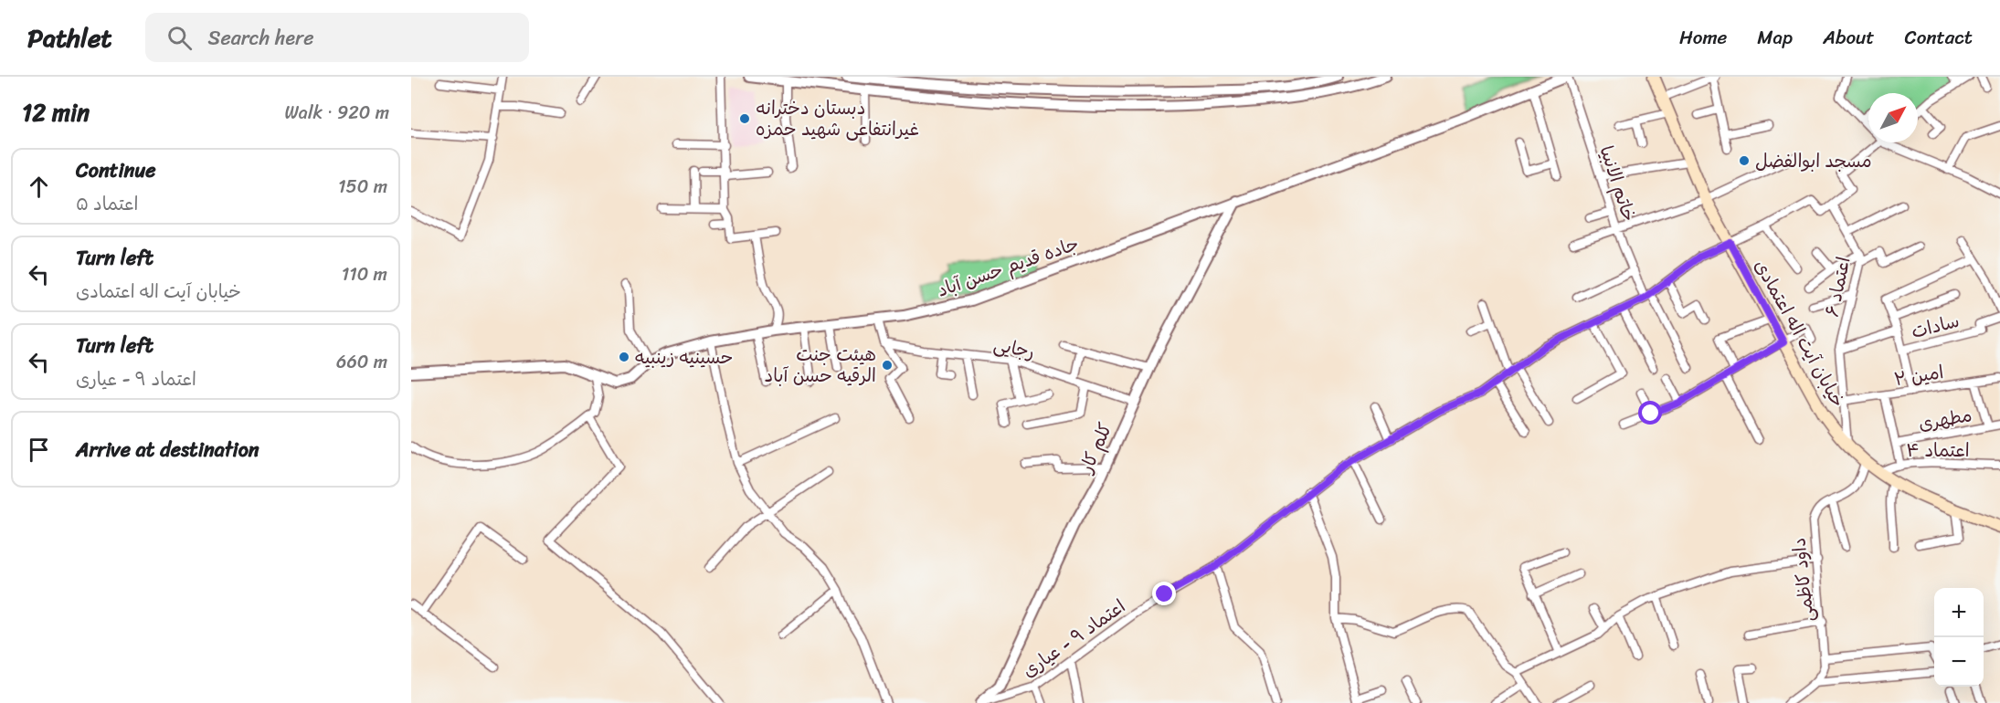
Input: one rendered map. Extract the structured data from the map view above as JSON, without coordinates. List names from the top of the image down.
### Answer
{
  "streets": {
    "main road": ["خیابان آیت اله اعتمادی"],
    "street": [
      "خاتم الانبیا",
      "جاده قدیم حسن آباد",
      "اعتماد ۶",
      "سادات",
      "رجایی",
      "امین ۲",
      "مطهری",
      "کلم کار",
      "اعتماد ۴",
      "داود کاظمی",
      "اعتماد ۹ - عیاری"
    ]
  },
  "crossings": [
    ["خاتم الانبیا", "جاده قدیم حسن آباد"],
    ["خاتم الانبیا", "اعتماد ۹ - عیاری"],
    ["جاده قدیم حسن آباد", "کلم کار"],
    ["اعتماد ۶", "خیابان آیت اله اعتمادی"],
    ["اعتماد ۶", "امین ۲"],
    ["اعتماد ۶", "اعتماد ۹ - عیاری"],
    ["خیابان آیت اله اعتمادی", "اعتماد ۴"],
    ["خیابان آیت اله اعتمادی", "داود کاظمی"],
    ["خیابان آیت اله اعتمادی", "اعتماد ۹ - عیاری"],
    ["رجایی", "کلم کار"]
  ],
  "places": [
    "دبستان دخترانه غیرانتفاعی شهید حمزه",
    "مسجد ابوالفضل",
    "حسینیه زینبیه",
    "هیئت جنت الرقیه حسن آباد"
  ],
  "north": "top right",
  "page": {
    "header": "Pathlet",
    "search": "Search here",
    "nav": [
      "Home",
      "Map",
      "About",
      "Contact"
    ],
    "heading": ["12 min", "Walk · 920 m"],
    "list": [
      ["Continue", "اعتماد ۵", "150 m"],
      ["Turn left", "خیابان آیت اله اعتمادی", "110 m"],
      ["Turn left", "اعتماد ۹ - عیاری", "660 m"],
      "Arrive at destination"
    ],
    "map_buttons": ["+", "−"]
  }
}
